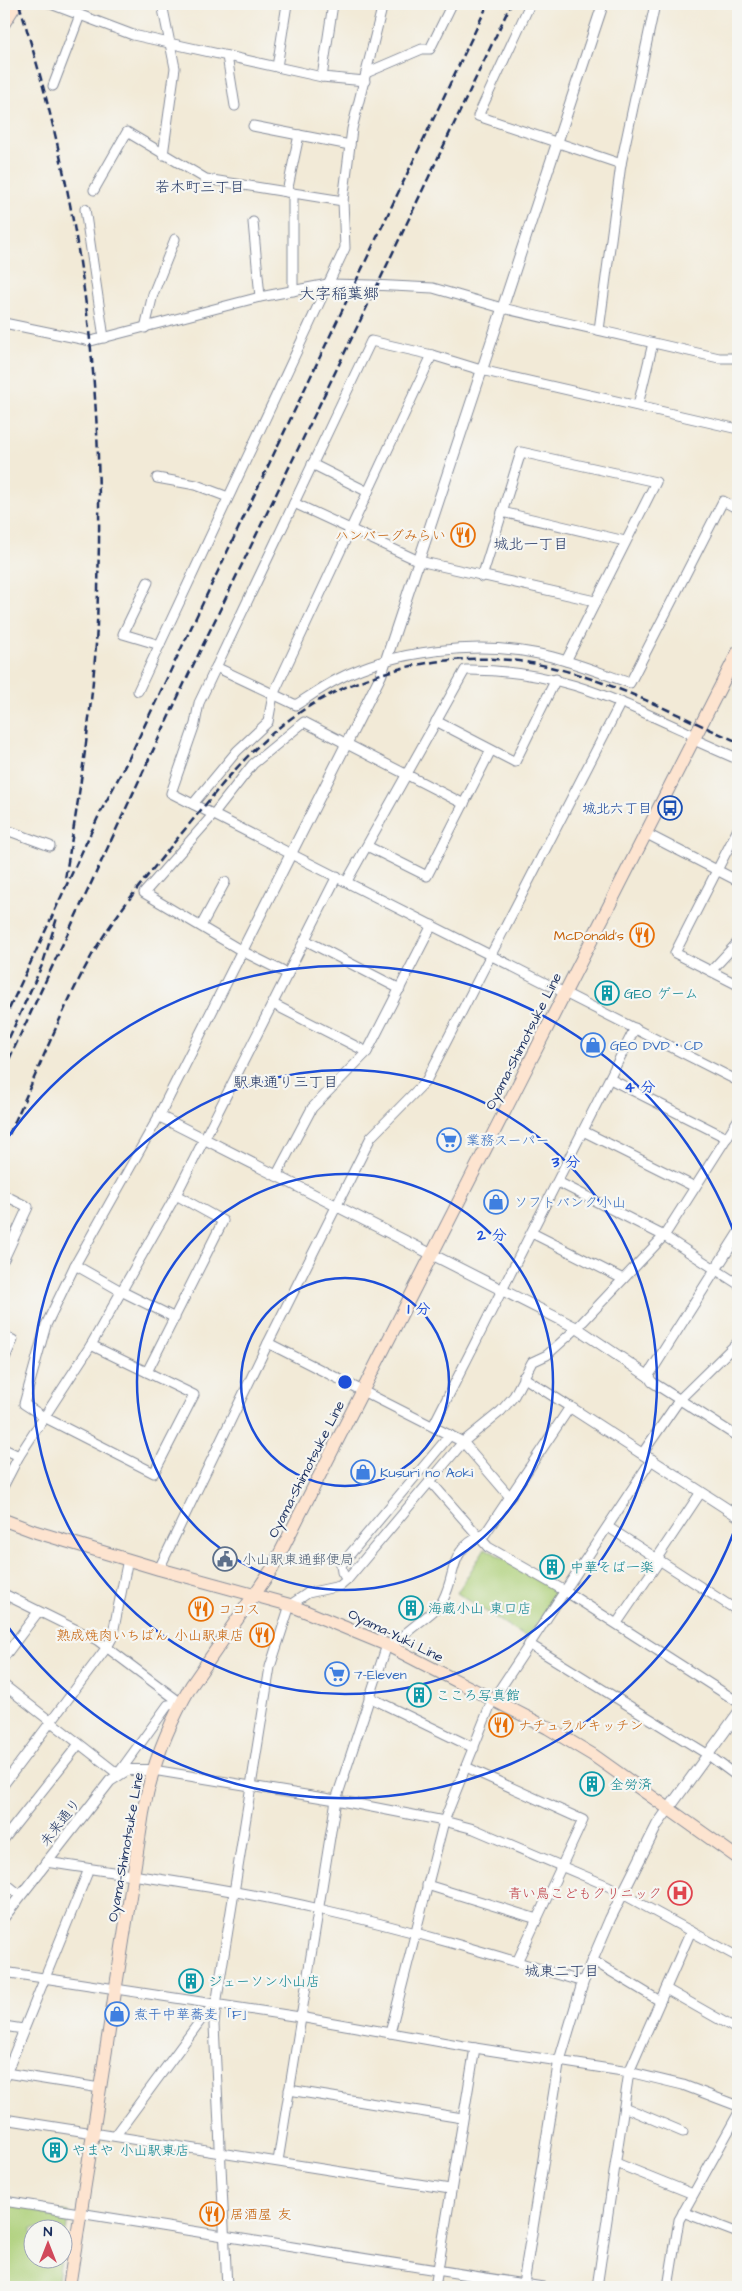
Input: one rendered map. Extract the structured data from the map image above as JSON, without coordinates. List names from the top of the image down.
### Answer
{
  "streets": {
    "main road": ["Oyama-Shimotsuke Line", "Oyama-Yuki Line"],
    "street": ["未来通り"]
  },
  "crossings": [
    ["Oyama-Shimotsuke Line", "Oyama-Yuki Line"]
  ],
  "districts": [
    "若木町三丁目",
    "大字稲葉郷",
    "城北一丁目",
    "駅東通り三丁目",
    "城東二丁目"
  ],
  "places": {
    "restaurant": [
      "ハンバーグみらい",
      "McDonald's",
      "ココス",
      "熟成焼肉いちばん 小山駅東店",
      "ナチュラルキッチン",
      "居酒屋 友"
    ],
    "bus stop": ["城北六丁目"],
    "building": [
      "GEO ゲーム",
      "中華そば一楽",
      "海蔵小山 東口店",
      "こころ写真館",
      "全労済",
      "ジェーソン小山店",
      "やまや 小山駅東店"
    ],
    "shop": [
      "GEO DVD・CD",
      "ソフトバンク小山",
      "Kusuri no Aoki",
      "煮干中華蕎麦「F」"
    ],
    "supermarket": ["業務スーパー", "7-Eleven"],
    "public building": ["小山駅東通郵便局"],
    "hospital": ["青い鳥こどもクリニック"]
  },
  "north": "top",
  "rings": [
    "4 分",
    "3 分",
    "2 分",
    "1 分"
  ]
}
